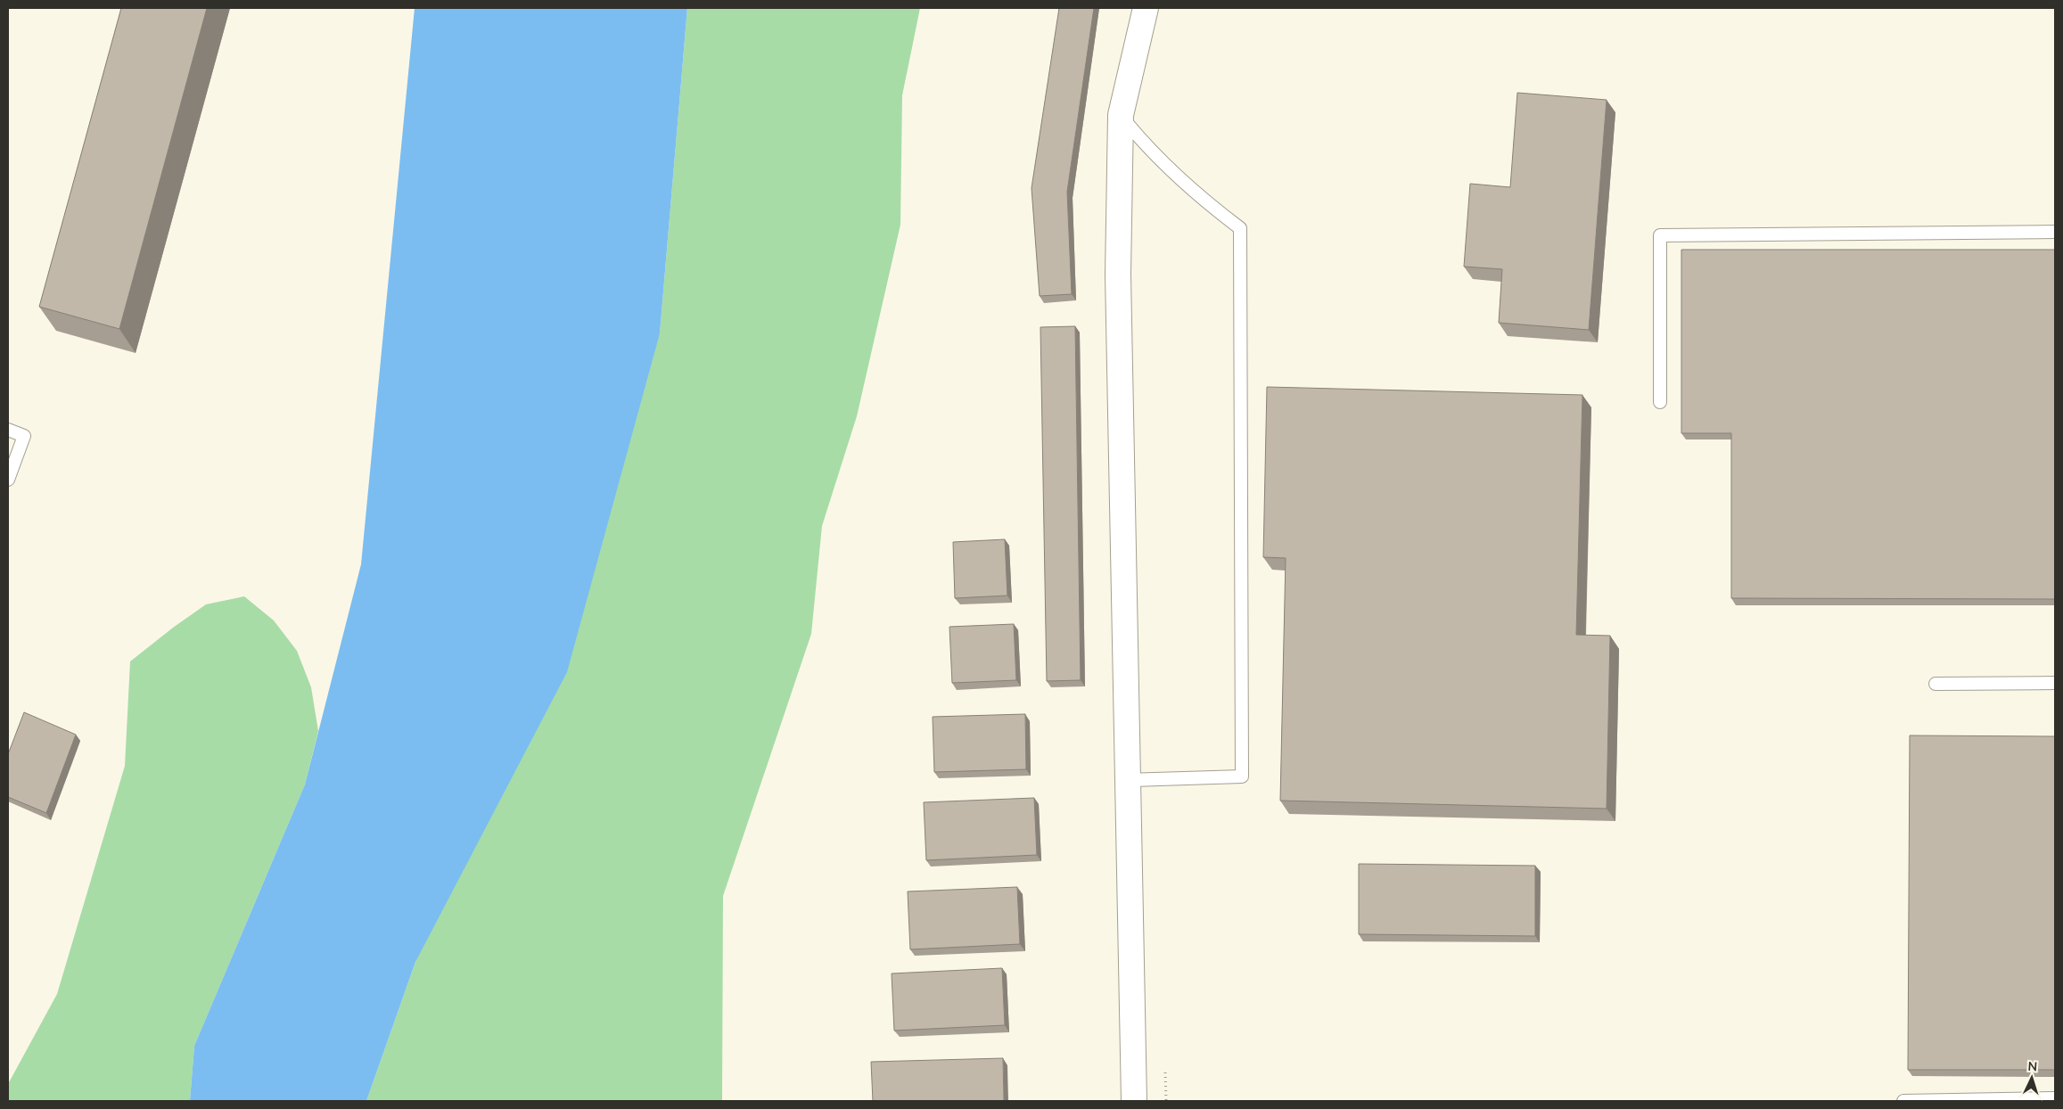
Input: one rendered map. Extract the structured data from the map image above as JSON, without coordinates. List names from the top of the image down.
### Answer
{
  "north": "top"
}
